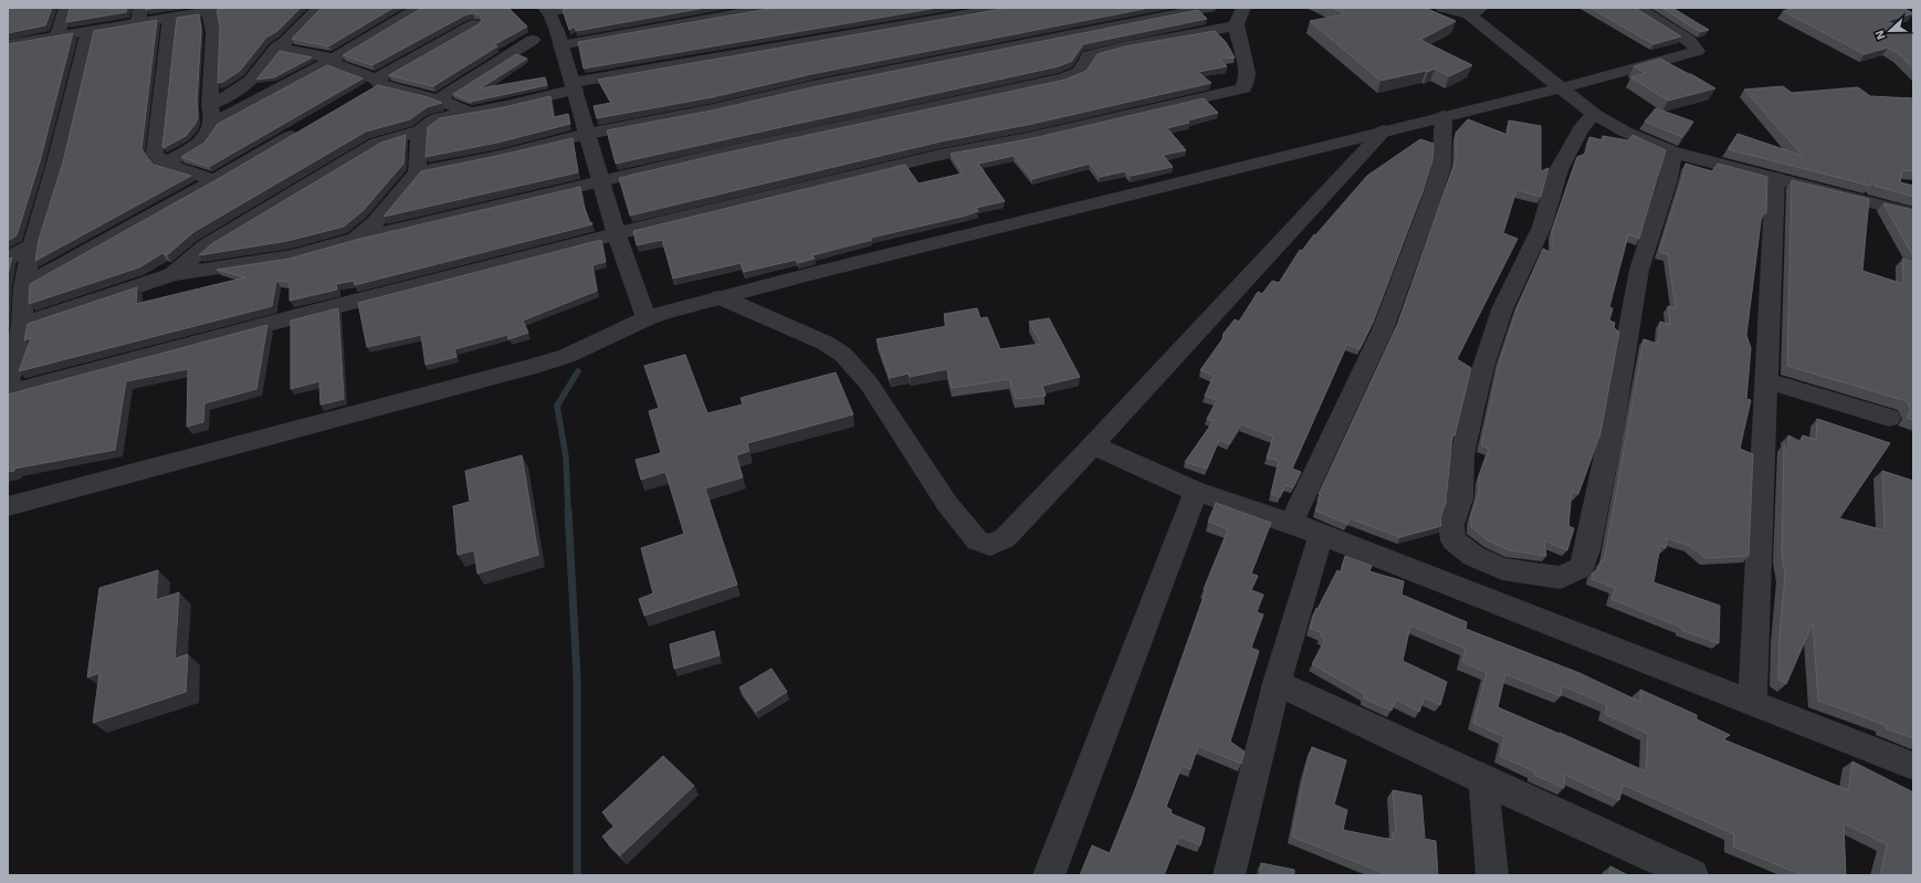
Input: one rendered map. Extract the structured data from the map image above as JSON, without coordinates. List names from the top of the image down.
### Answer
{
  "north": "left"
}
